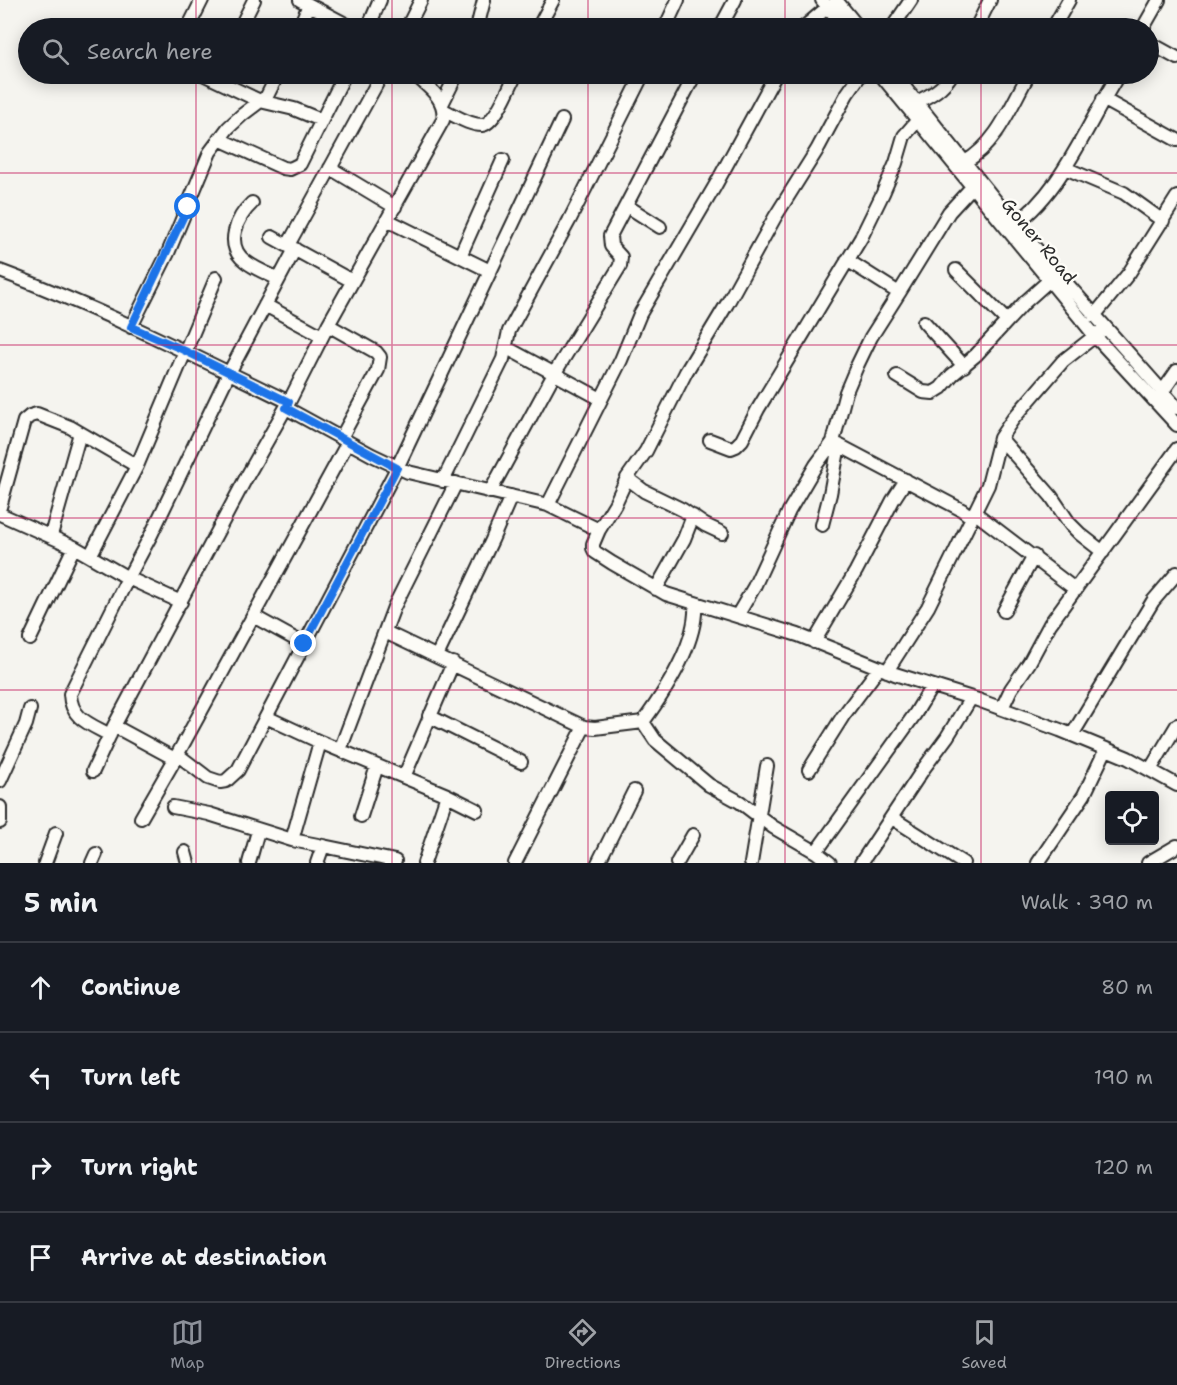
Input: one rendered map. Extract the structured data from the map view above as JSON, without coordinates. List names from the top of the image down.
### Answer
{
  "streets": {
    "street": ["Goner Road"]
  },
  "page": {
    "search": "Search here",
    "heading": ["5 min", "Walk · 390 m"],
    "list": [
      ["Continue", "80 m"],
      ["Turn left", "190 m"],
      ["Turn right", "120 m"],
      "Arrive at destination"
    ],
    "nav": ["Map", "Directions", "Saved"]
  }
}
